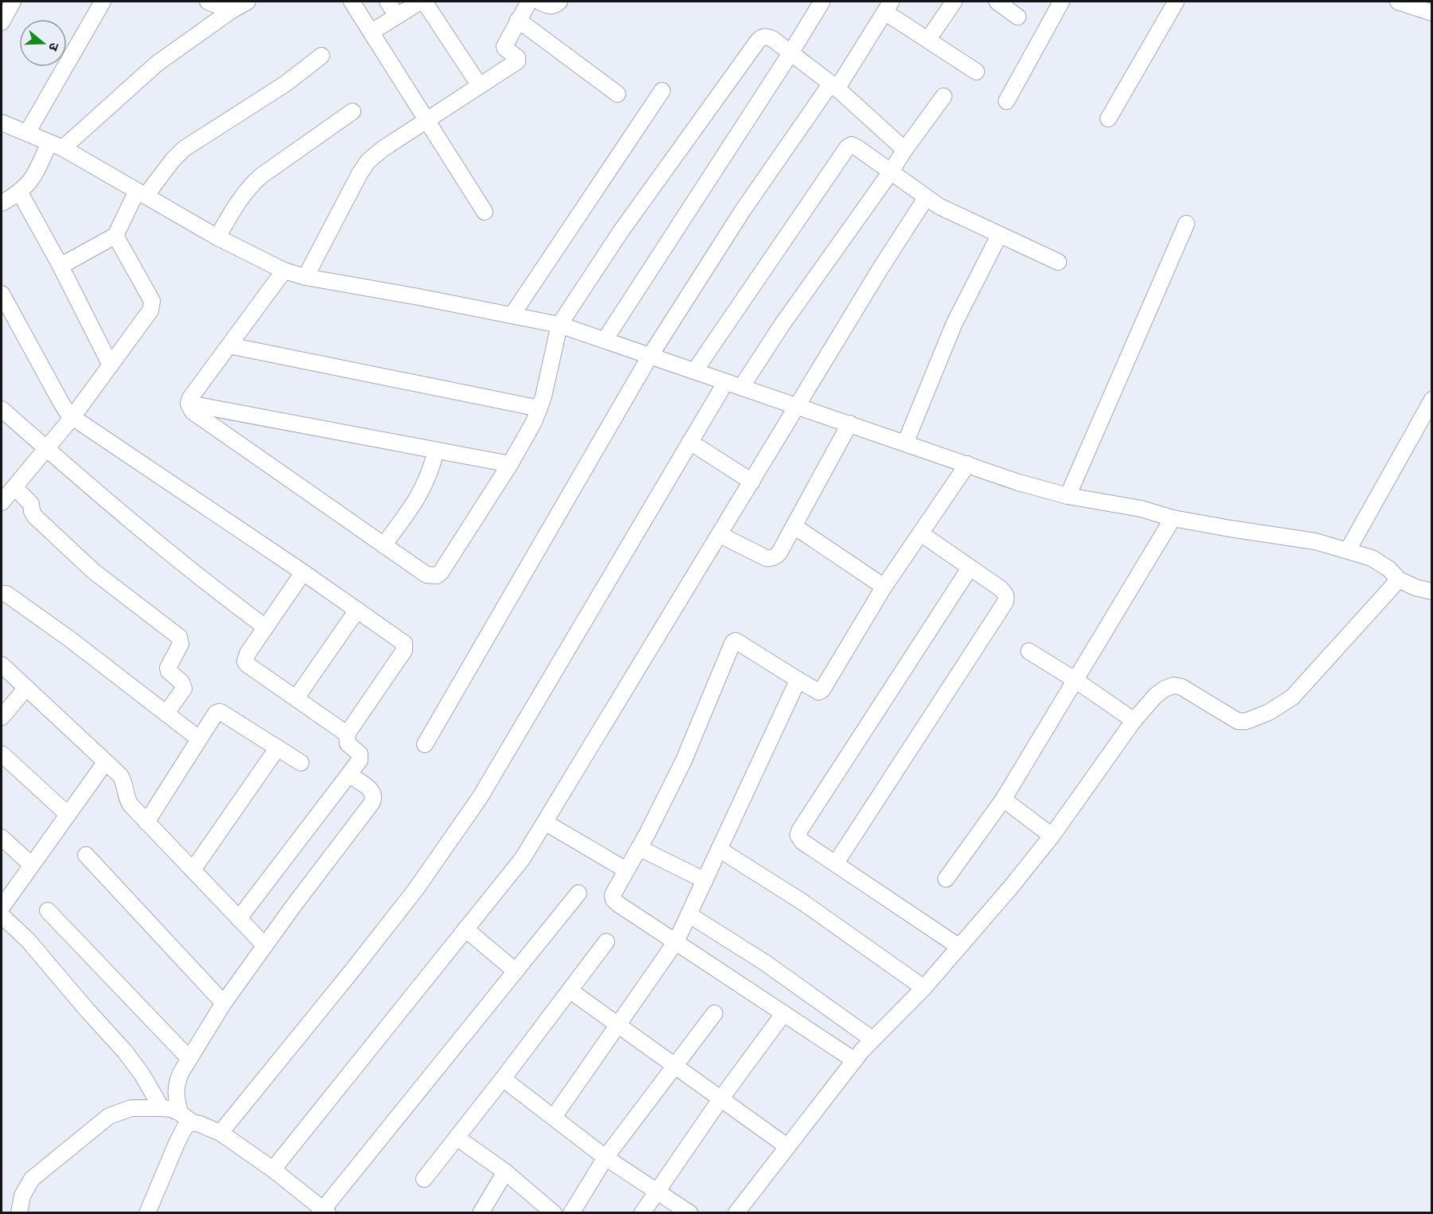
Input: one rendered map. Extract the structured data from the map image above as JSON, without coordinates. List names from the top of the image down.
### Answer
{
  "north": "right"
}
